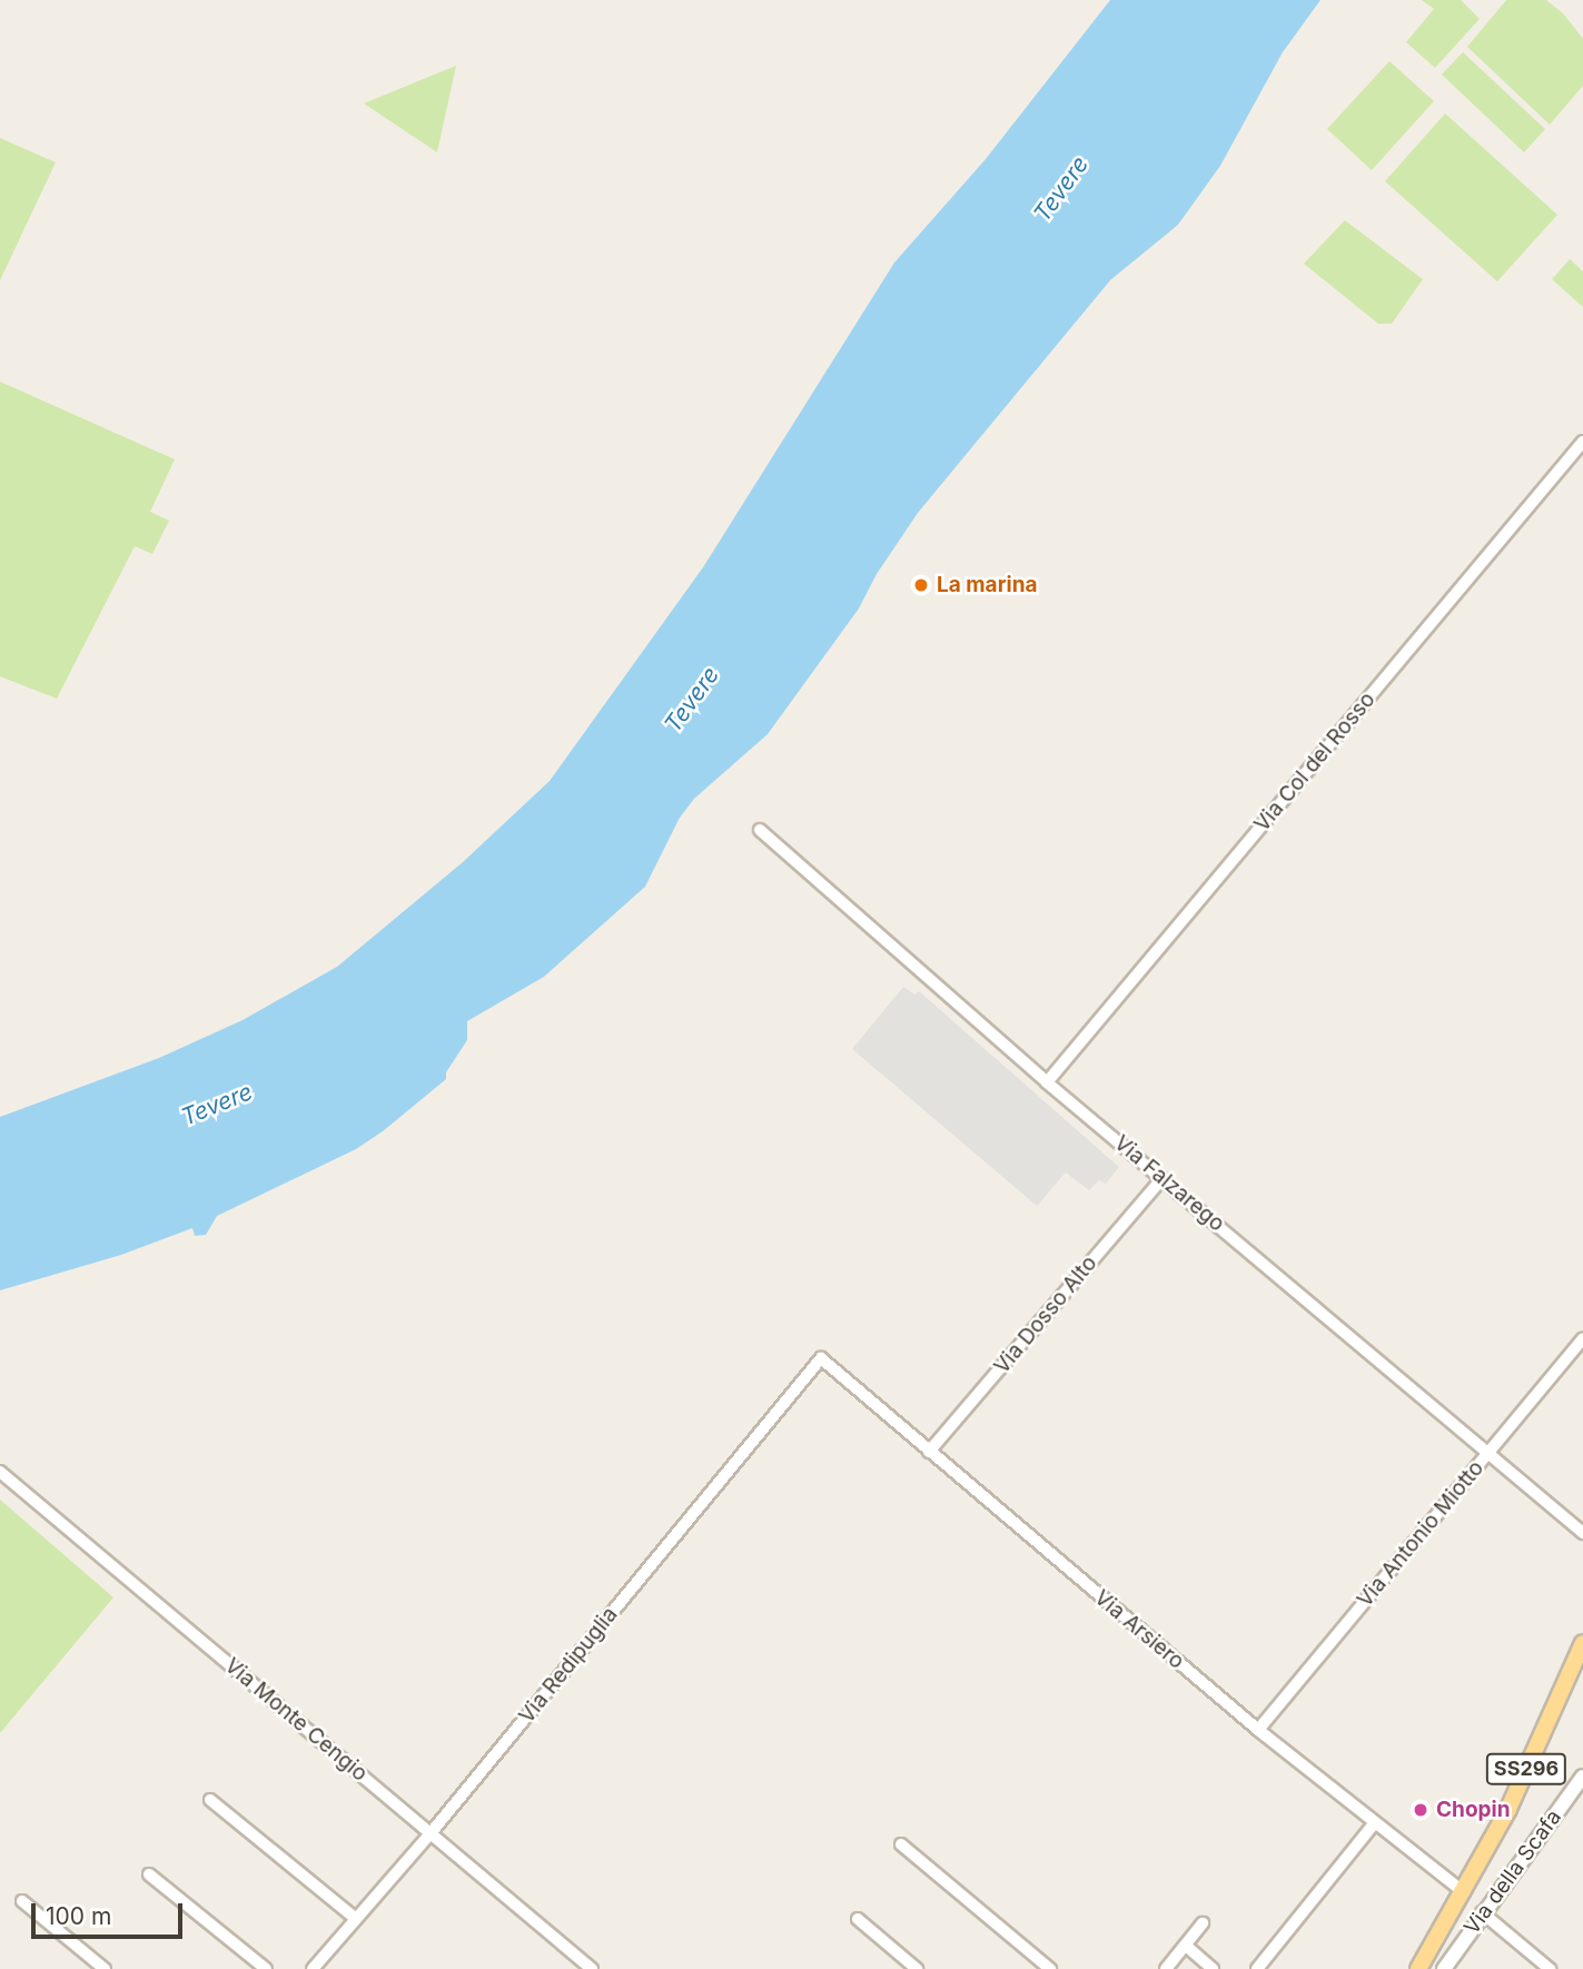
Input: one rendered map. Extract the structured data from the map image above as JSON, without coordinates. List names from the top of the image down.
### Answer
{
  "streets": {
    "main road": ["SS296"],
    "street": [
      "Via Col del Rosso",
      "Via Falzarego",
      "Via Dosso Alto",
      "Via Antonio Miotto",
      "Via Arsiero",
      "Via Redipuglia",
      "Via Monte Cengio",
      "Via della Scafa"
    ]
  },
  "crossings": [
    ["Via Col del Rosso", "Via Falzarego"],
    ["Via Falzarego", "Via Dosso Alto"],
    ["Via Falzarego", "Via Antonio Miotto"],
    ["Via Dosso Alto", "Via Arsiero"],
    ["Via Antonio Miotto", "Via Arsiero"],
    ["Via Arsiero", "Via Redipuglia"],
    ["Via Arsiero", "SS296"],
    ["Via Redipuglia", "Via Monte Cengio"]
  ],
  "water": ["Tevere"],
  "places": ["La marina", "Chopin"],
  "scale_bar": "100 m"
}
